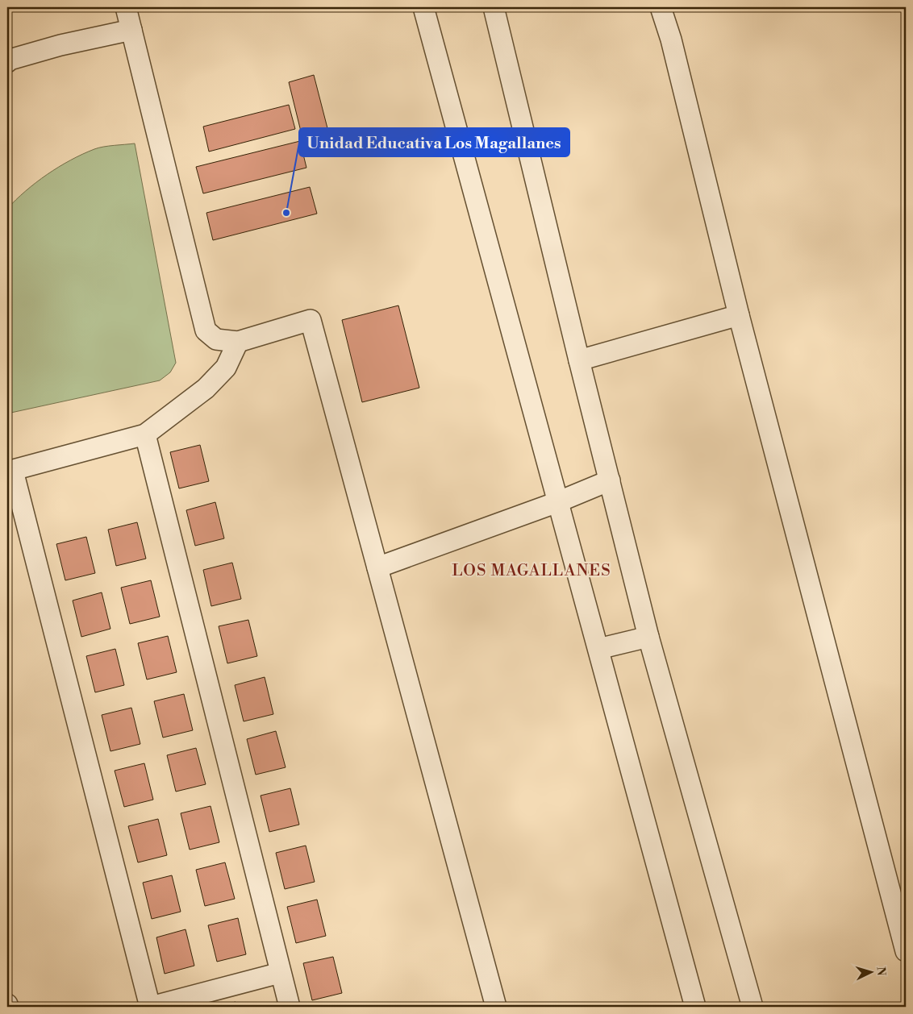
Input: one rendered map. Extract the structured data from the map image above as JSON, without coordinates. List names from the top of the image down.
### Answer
{
  "districts": ["LOS MAGALLANES"],
  "places": ["Unidad Educativa Los Magallanes"],
  "north": "right"
}
